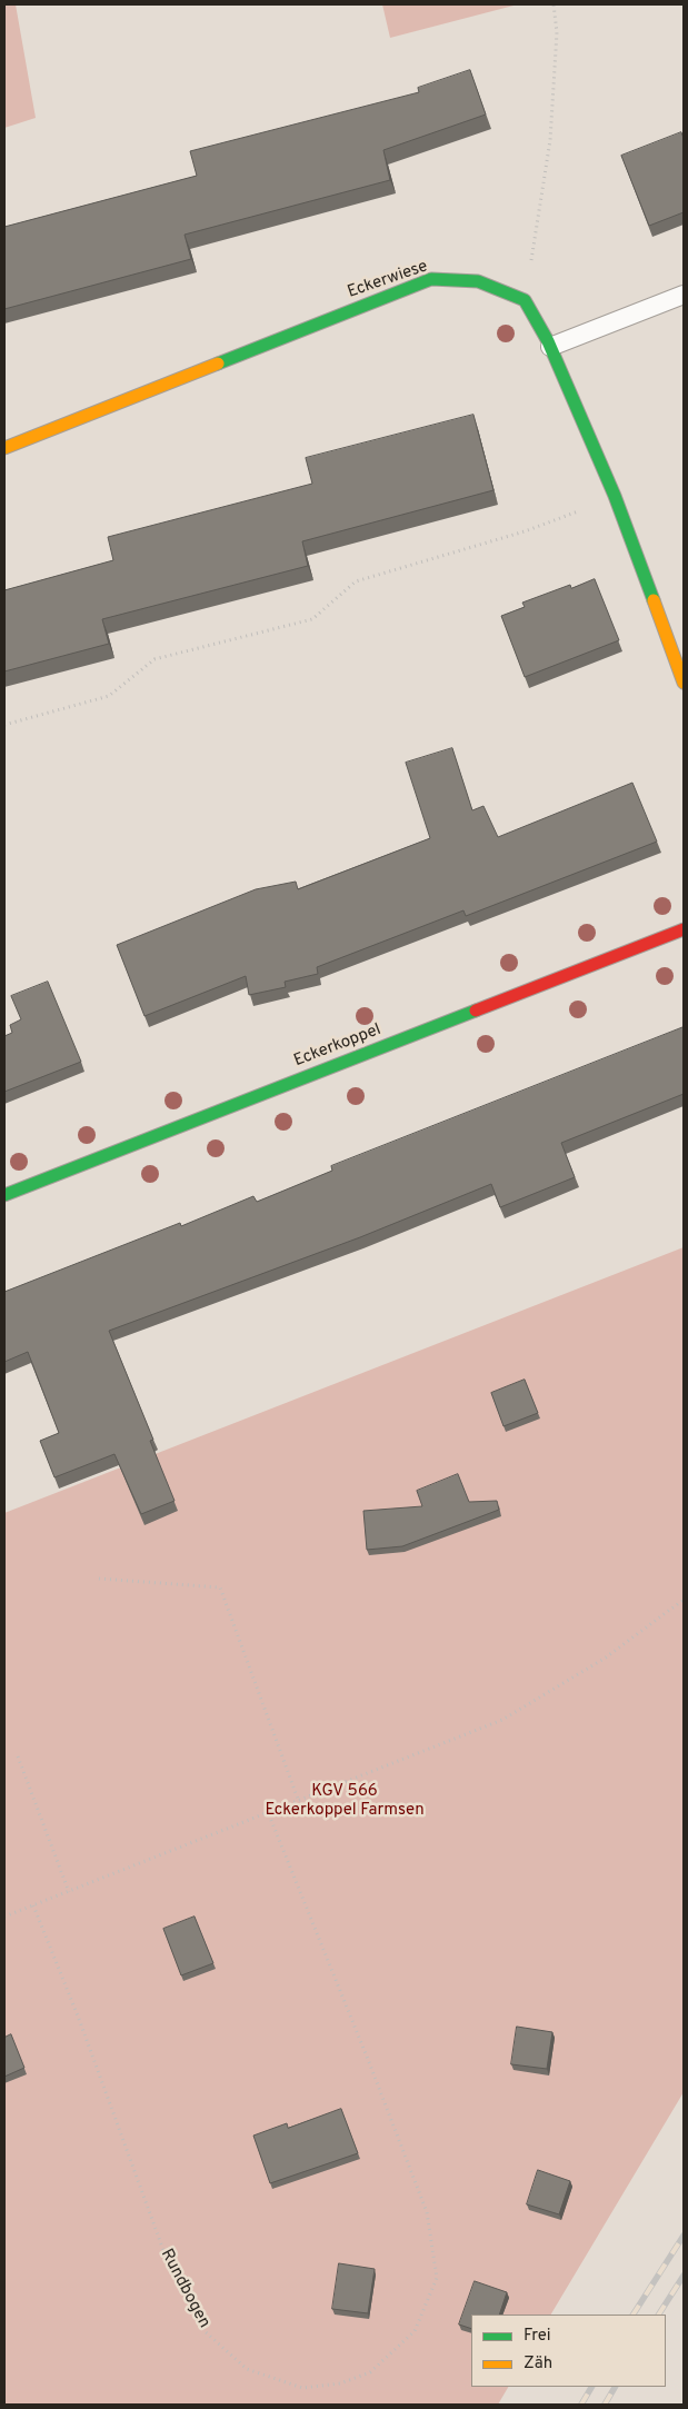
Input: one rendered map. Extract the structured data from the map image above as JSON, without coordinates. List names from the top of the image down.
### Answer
{
  "streets": {
    "street": ["Eckerwiese", "Eckerkoppel"],
    "path": ["Rundbogen"]
  },
  "parks": ["KGV 566 Eckerkoppel Farmsen"],
  "legend": ["Frei", "Zäh"]
}
